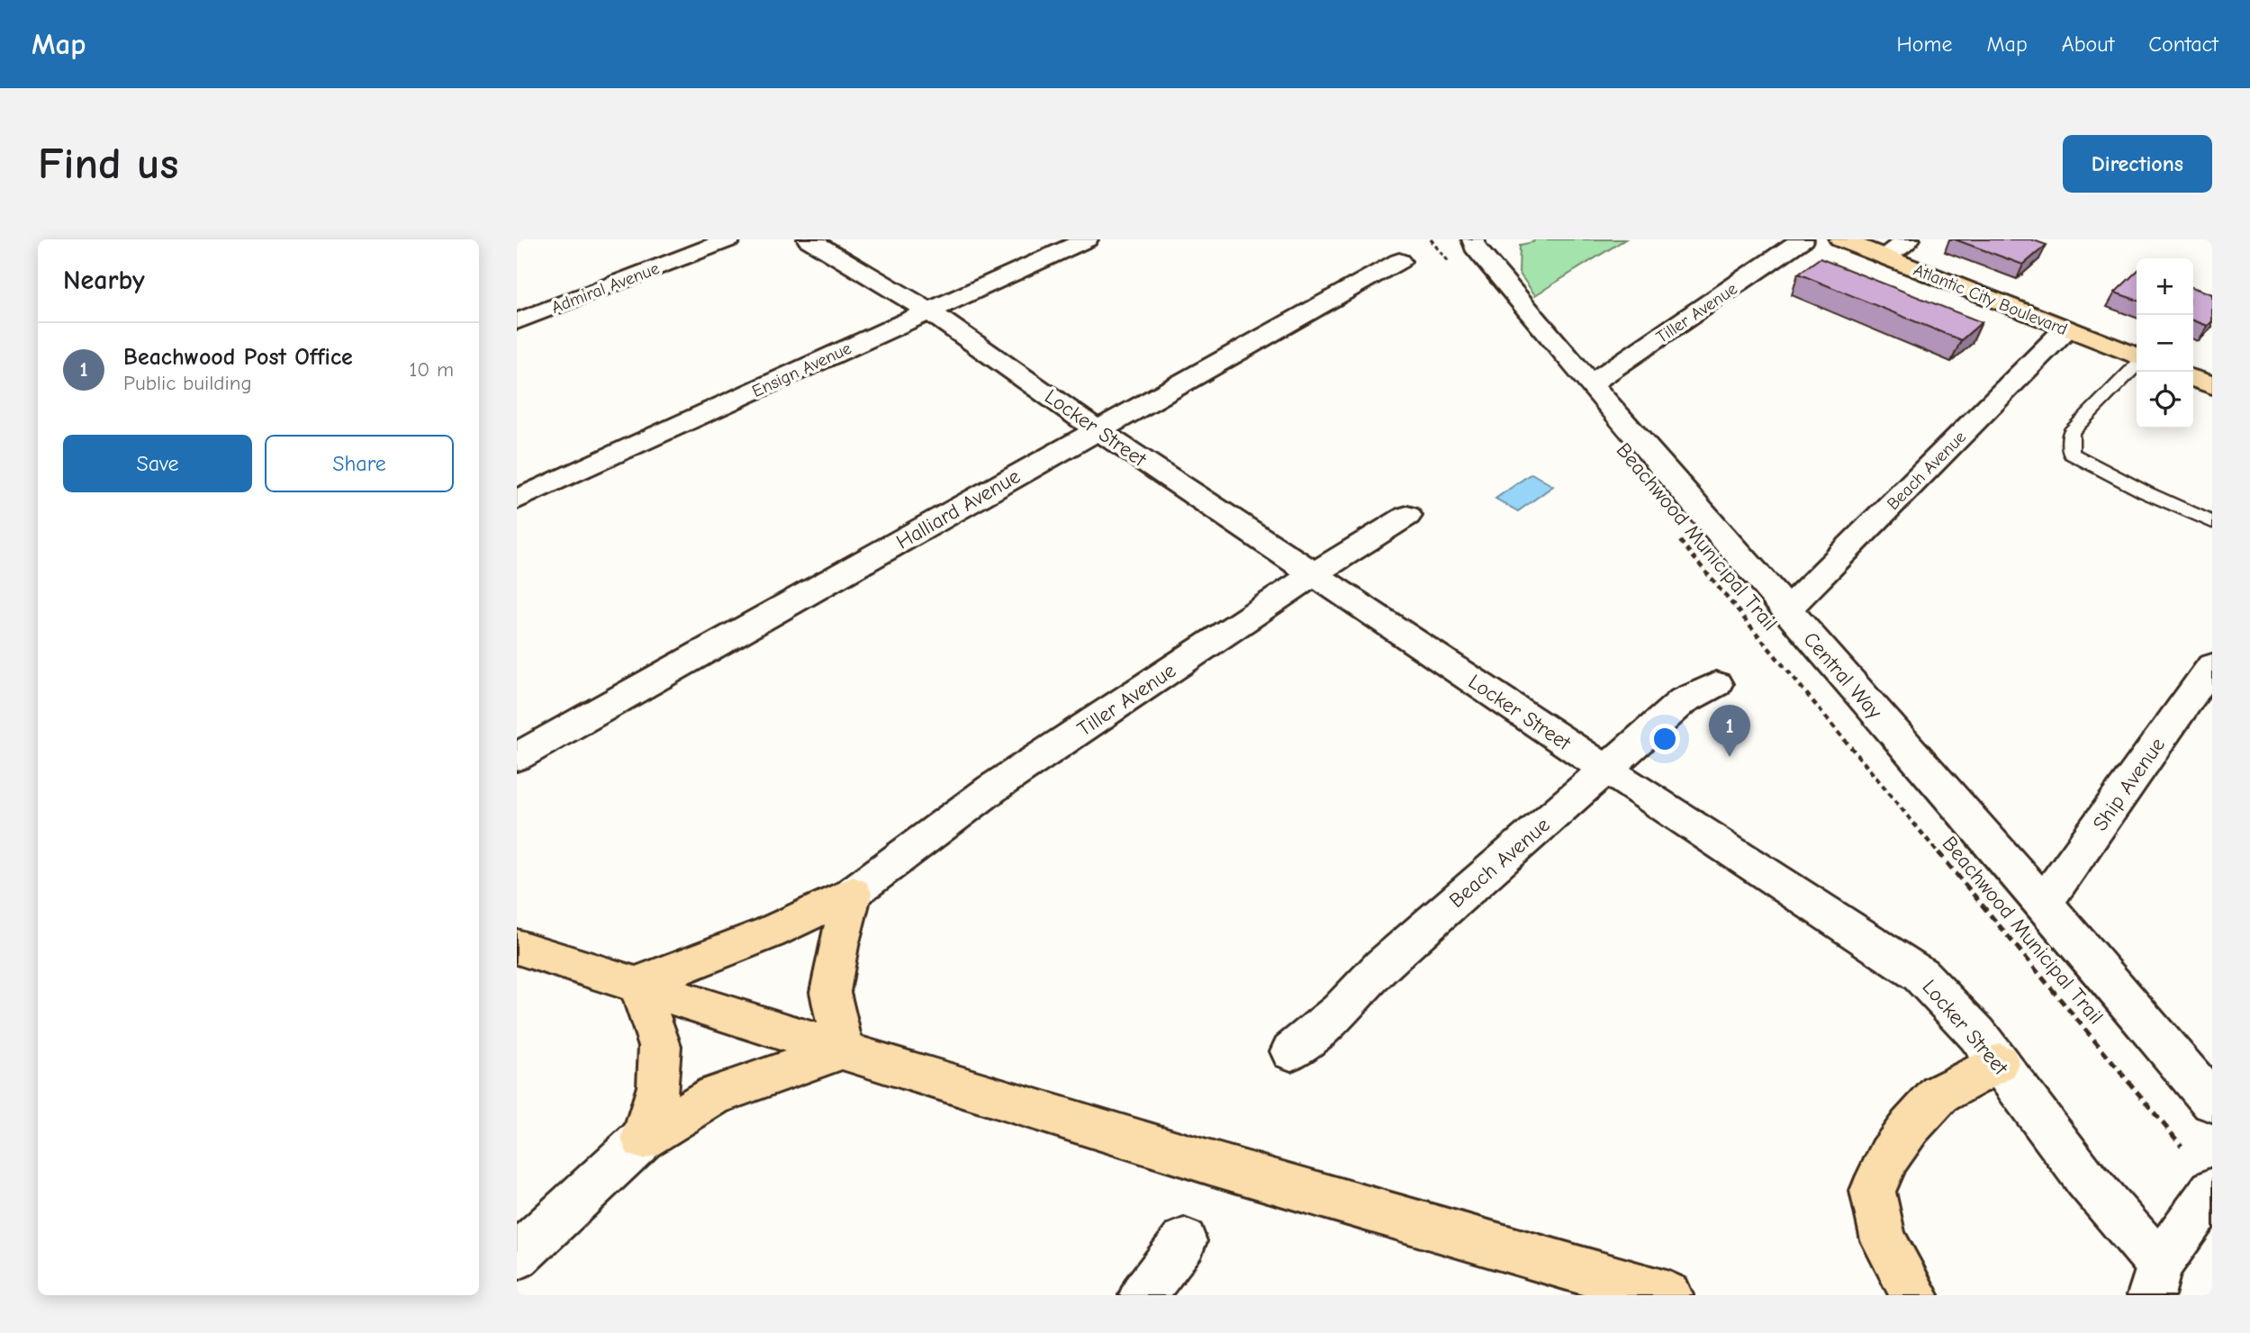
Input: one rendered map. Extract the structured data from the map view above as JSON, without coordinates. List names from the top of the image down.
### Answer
{
  "streets": {
    "main road": ["Atlantic City Boulevard"],
    "street": [
      "Admiral Avenue",
      "Tiller Avenue",
      "Ensign Avenue",
      "Locker Street",
      "Beach Avenue",
      "Halliard Avenue",
      "Central Way",
      "Ship Avenue"
    ],
    "path": ["Beachwood Municipal Trail"]
  },
  "crossings": [
    ["Atlantic City Boulevard", "Beach Avenue"],
    ["Tiller Avenue", "Locker Street"],
    ["Tiller Avenue", "Central Way"],
    ["Ensign Avenue", "Locker Street"],
    ["Locker Street", "Beach Avenue"],
    ["Locker Street", "Halliard Avenue"],
    ["Beach Avenue", "Central Way"],
    ["Central Way", "Ship Avenue"]
  ],
  "page": {
    "header": "Map",
    "nav": [
      "Home",
      "Map",
      "About",
      "Contact"
    ],
    "buttons": [
      "Directions",
      ["Save", "Share"]
    ],
    "title": "Find us",
    "heading": "Nearby",
    "map_buttons": ["+", "−"],
    "list": [
      {
        "mark": "1",
        "name": "Beachwood Post Office",
        "note": "Public building",
        "value": "10 m"
      }
    ],
    "pins": "1"
  }
}
